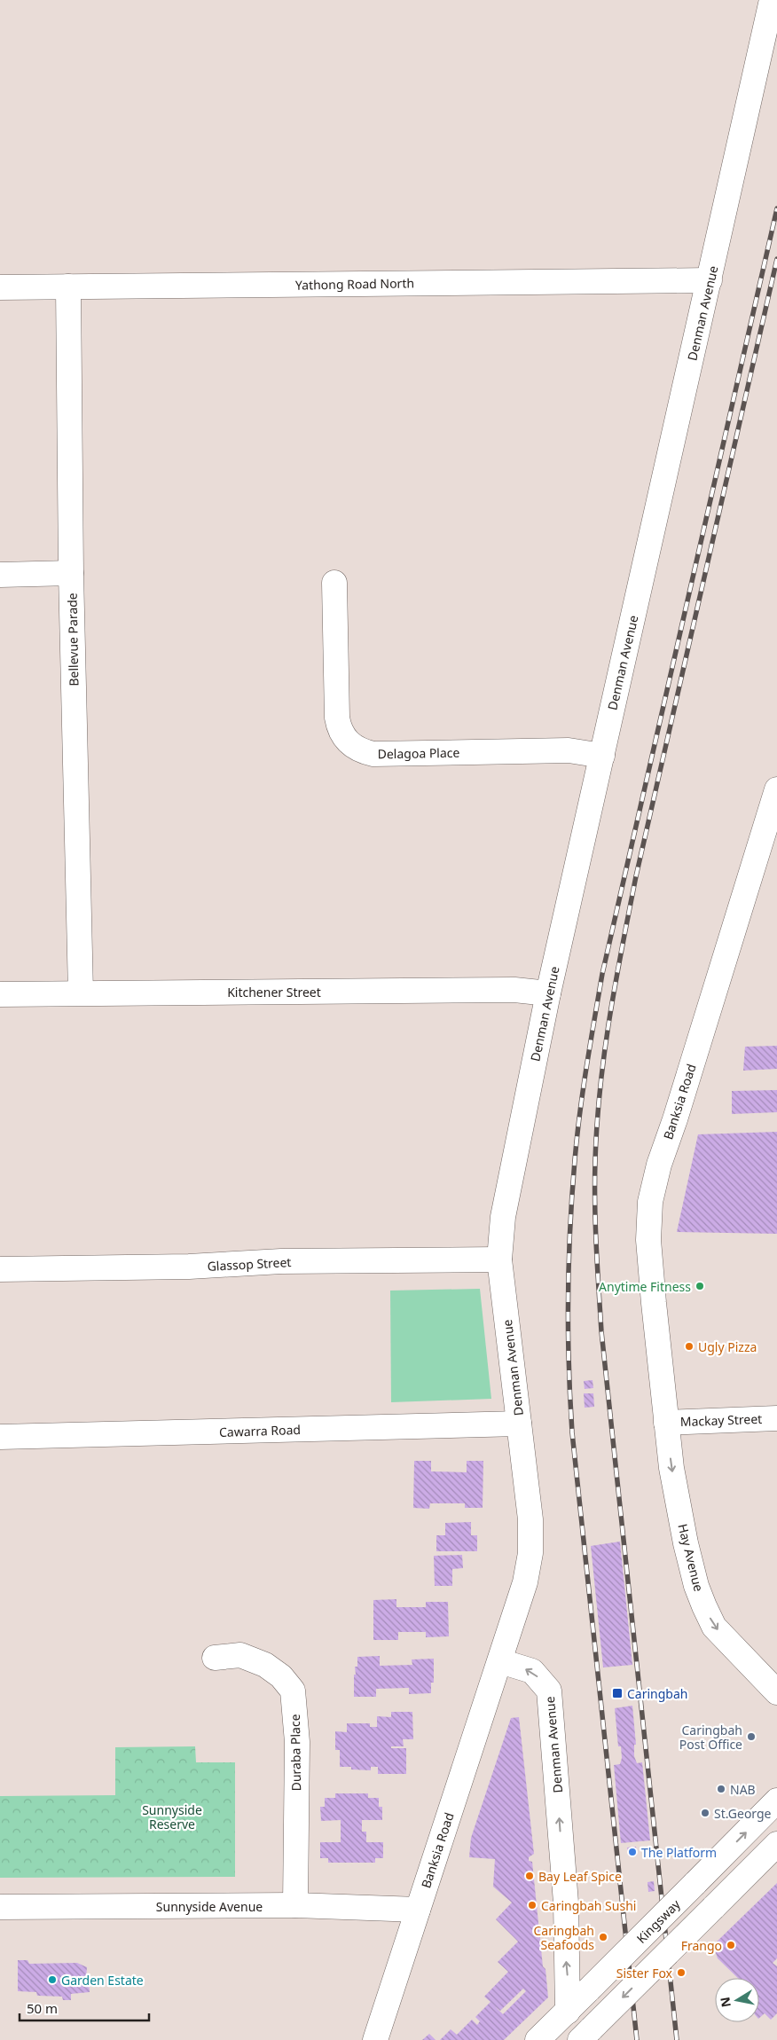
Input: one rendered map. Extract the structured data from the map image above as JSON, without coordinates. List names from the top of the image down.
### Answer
{
  "streets": {
    "street": [
      "Yathong Road North",
      "Denman Avenue",
      "Bellevue Parade",
      "Delagoa Place",
      "Kitchener Street",
      "Banksia Road",
      "Glassop Street",
      "Mackay Street",
      "Cawarra Road",
      "Hay Avenue",
      "Duraba Place",
      "Sunnyside Avenue",
      "Kingsway"
    ]
  },
  "crossings": [
    ["Yathong Road North", "Denman Avenue"],
    ["Yathong Road North", "Bellevue Parade"],
    ["Denman Avenue", "Delagoa Place"],
    ["Denman Avenue", "Kitchener Street"],
    ["Denman Avenue", "Banksia Road"],
    ["Denman Avenue", "Glassop Street"],
    ["Denman Avenue", "Cawarra Road"],
    ["Denman Avenue", "Kingsway"],
    ["Bellevue Parade", "Kitchener Street"],
    ["Banksia Road", "Mackay Street"],
    ["Banksia Road", "Hay Avenue"],
    ["Banksia Road", "Sunnyside Avenue"],
    ["Mackay Street", "Hay Avenue"],
    ["Duraba Place", "Sunnyside Avenue"]
  ],
  "one_way": ["Hay Avenue"],
  "parks": ["Sunnyside Reserve"],
  "places": {
    "other": [
      "Anytime Fitness",
      "Ugly Pizza",
      "Caringbah Post Office",
      "NAB",
      "St.George",
      "The Platform",
      "Bay Leaf Spice",
      "Caringbah Sushi",
      "Caringbah Seafoods",
      "Frango",
      "Sister Fox",
      "Garden Estate"
    ],
    "transit": ["Caringbah"]
  },
  "scale_bar": "50 m",
  "north": "left"
}
